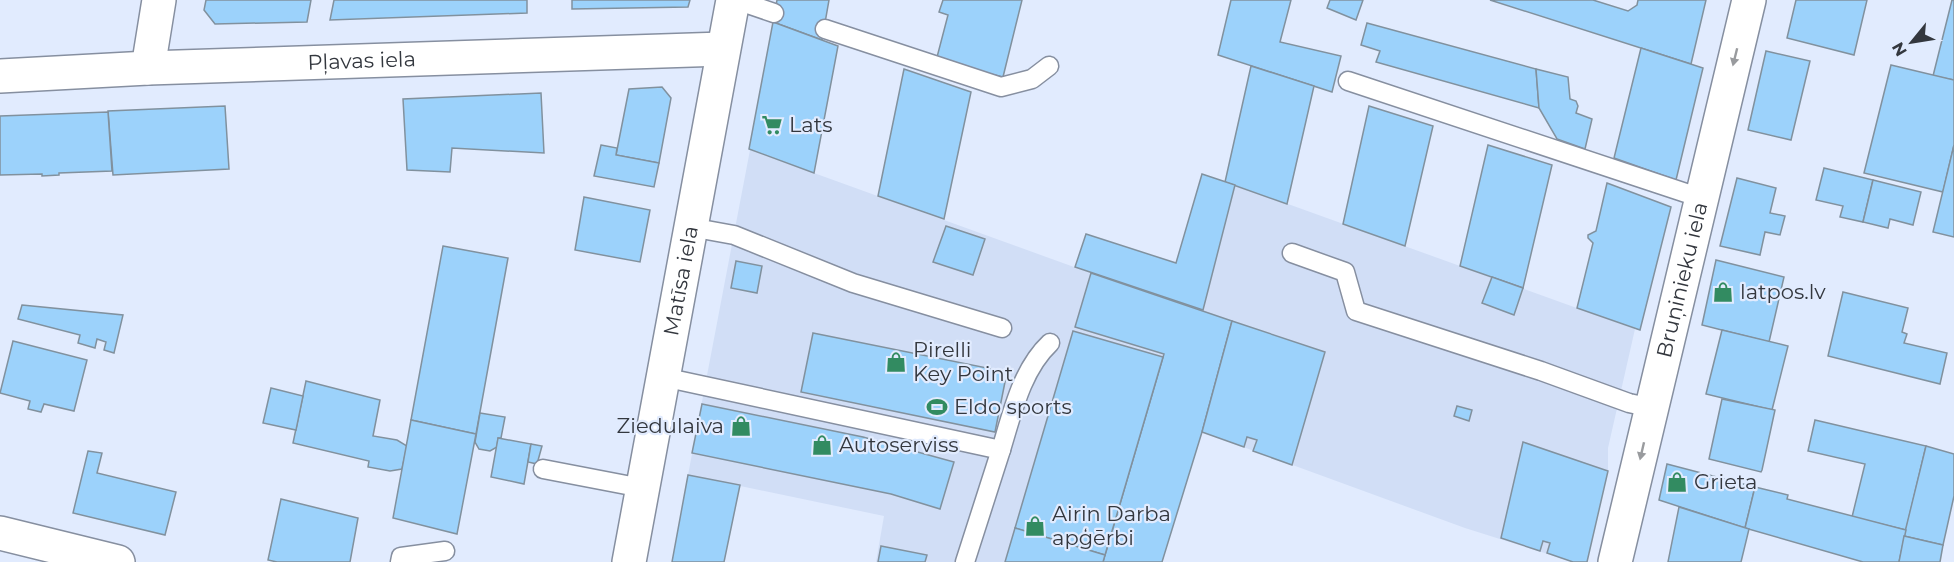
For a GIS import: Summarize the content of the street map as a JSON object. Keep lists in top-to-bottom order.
{
  "streets": {
    "street": ["Pļavas iela", "Matīsa iela", "Bruņinieku iela"]
  },
  "crossings": [
    ["Pļavas iela", "Matīsa iela"]
  ],
  "one_way": ["Bruņinieku iela"],
  "places": {
    "supermarket": ["Lats"],
    "shop": [
      "latpos.lv",
      "Pirelli Key Point",
      "Ziedulaiva",
      "Autoserviss",
      "Grieta",
      "Airin Darba apģērbi"
    ],
    "sports": ["Eldo sports"]
  },
  "north": "bottom left"
}
